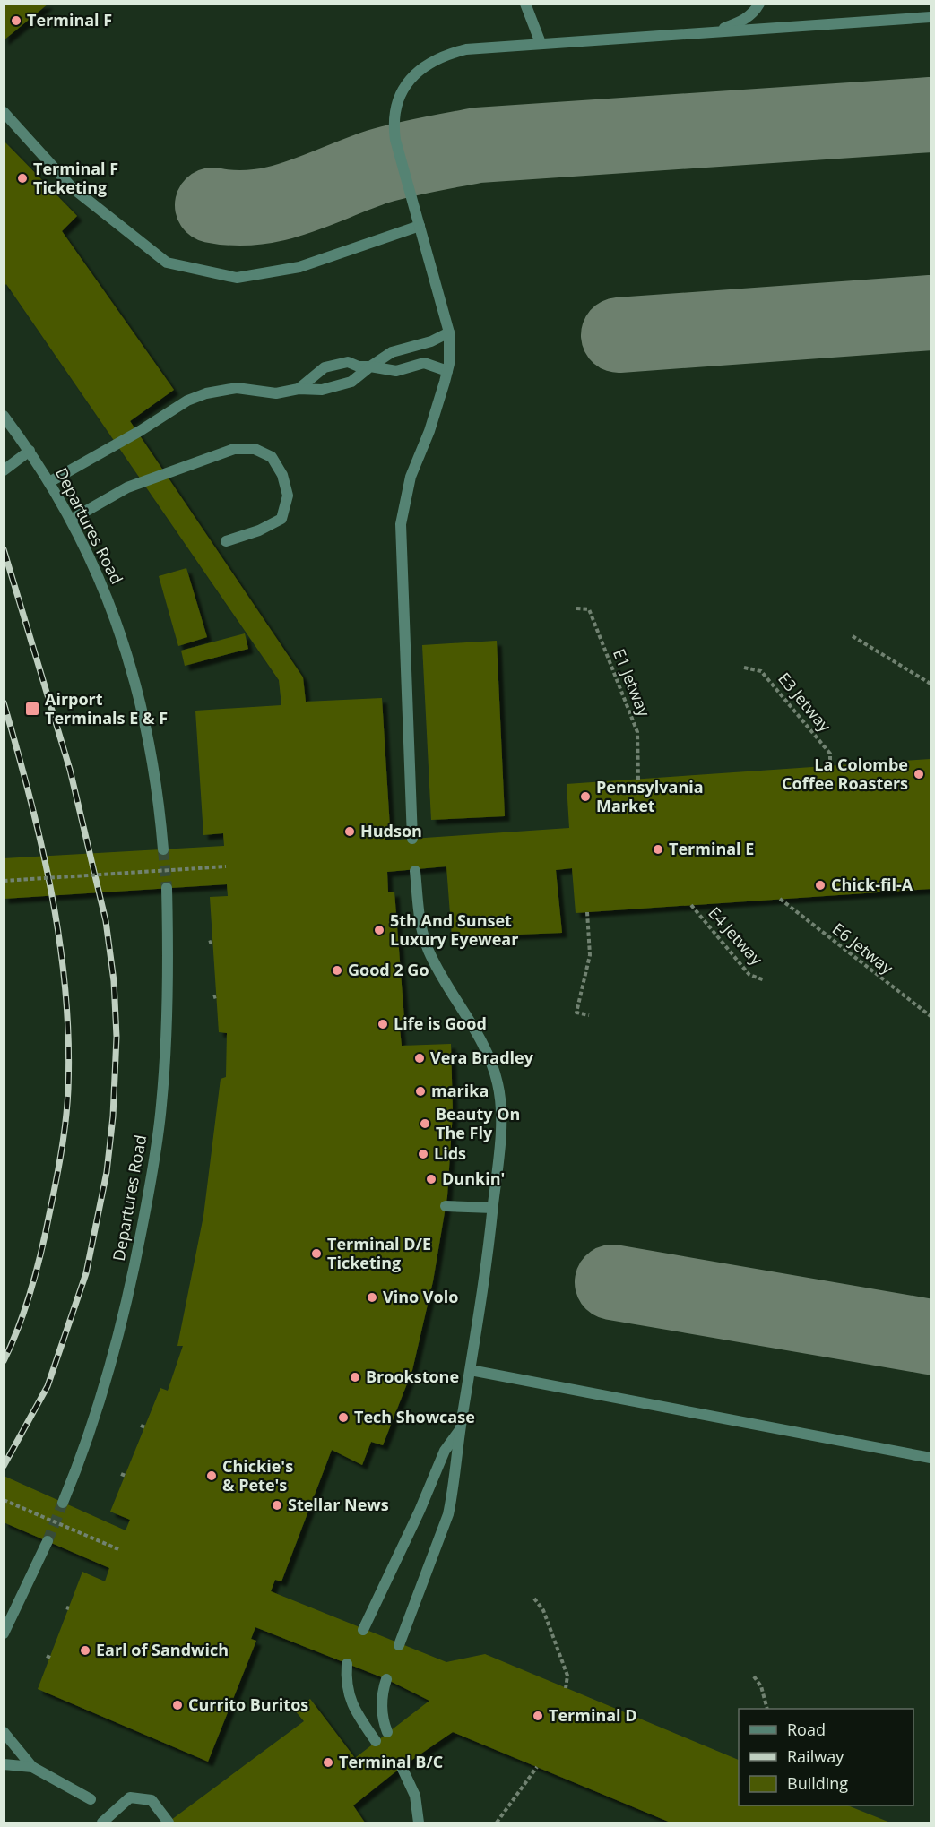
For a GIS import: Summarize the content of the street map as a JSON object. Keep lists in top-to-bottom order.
{
  "streets": {
    "street": ["Departures Road"],
    "path": [
      "E1 Jetway",
      "E3 Jetway",
      "E4 Jetway",
      "E6 Jetway"
    ]
  },
  "places": {
    "other": [
      "Terminal F",
      "Terminal F Ticketing",
      "La Colombe Coffee Roasters",
      "Pennsylvania Market",
      "Hudson",
      "Terminal E",
      "Chick-fil-A",
      "5th And Sunset Luxury Eyewear",
      "Good 2 Go",
      "Life is Good",
      "Vera Bradley",
      "marika",
      "Beauty On The Fly",
      "Lids",
      "Dunkin'",
      "Terminal D/E Ticketing",
      "Vino Volo",
      "Brookstone",
      "Tech Showcase",
      "Chickie's & Pete's",
      "Stellar News",
      "Earl of Sandwich",
      "Currito Buritos",
      "Terminal D",
      "Terminal B/C"
    ],
    "transit": ["Airport Terminals E & F"]
  },
  "legend": ["Road", "Railway", "Building"]
}
